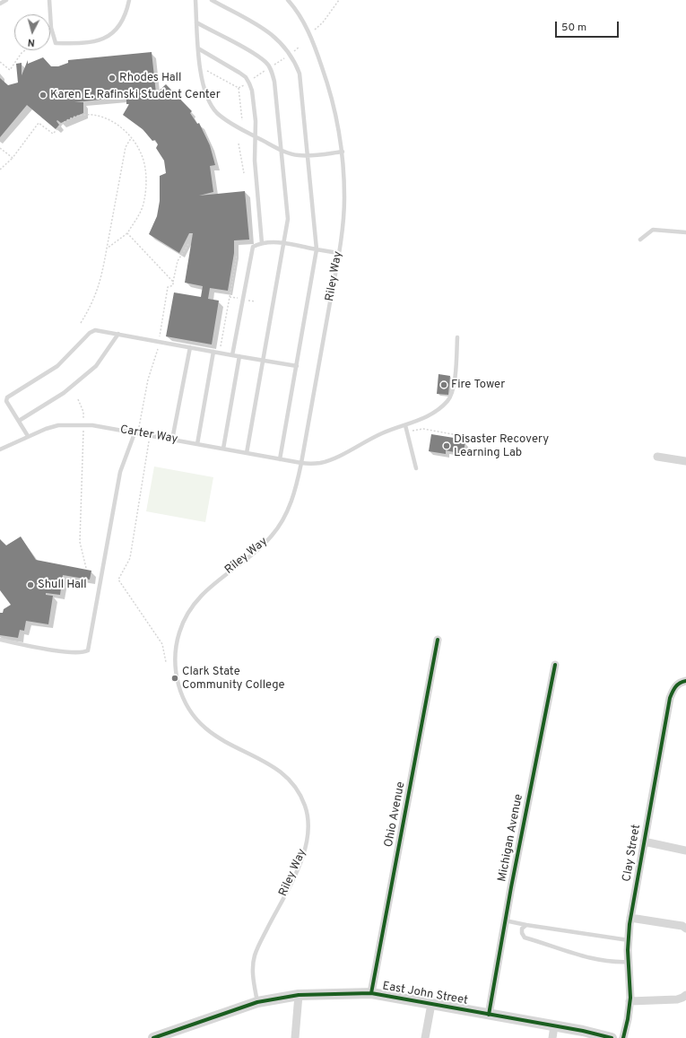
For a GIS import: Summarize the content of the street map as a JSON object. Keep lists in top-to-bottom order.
{
  "streets": {
    "street": [
      "Ohio Avenue",
      "Michigan Avenue",
      "Clay Street",
      "East John Street"
    ],
    "lane": ["Riley Way", "Carter Way"]
  },
  "crossings": [
    ["Riley Way", "Carter Way"],
    ["Riley Way", "East John Street"],
    ["Ohio Avenue", "East John Street"],
    ["Michigan Avenue", "East John Street"]
  ],
  "places": [
    "Rhodes Hall",
    "Karen E. Rafinski Student Center",
    "Fire Tower",
    "Disaster Recovery Learning Lab",
    "Shull Hall",
    "Clark State Community College"
  ],
  "scale_bar": "50 m",
  "north": "bottom"
}
